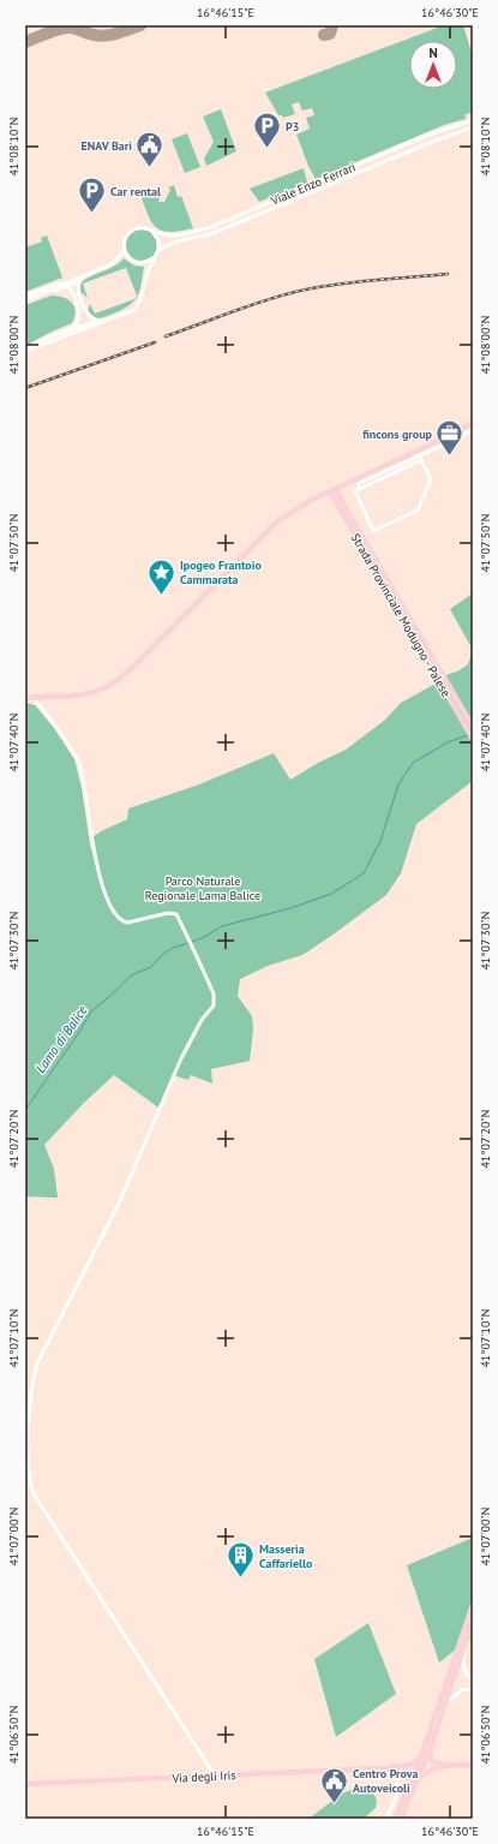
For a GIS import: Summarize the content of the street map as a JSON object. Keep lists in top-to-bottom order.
{
  "streets": {
    "main road": ["Strada Provinciale Modugno - Palese", "Via degli Iris"],
    "street": ["Viale Enzo Ferrari"]
  },
  "water": ["Lama di Balice"],
  "parks": ["Parco Naturale Regionale Lama Balice"],
  "places": {
    "parking": ["P3", "Car rental"],
    "public building": ["ENAV Bari", "Centro Prova Autoveicoli"],
    "office": ["fincons group"],
    "place": ["Ipogeo Frantoio Cammarata"],
    "building": ["Masseria Caffariello"]
  },
  "north": "top",
  "coordinates": [
    "16°46'15\"E",
    "16°46'30\"E",
    "41°08'10\"N",
    "41°08'00\"N",
    "41°07'50\"N",
    "41°07'40\"N",
    "41°07'30\"N",
    "41°07'20\"N",
    "41°07'10\"N",
    "41°07'00\"N",
    "41°06'50\"N"
  ]
}
